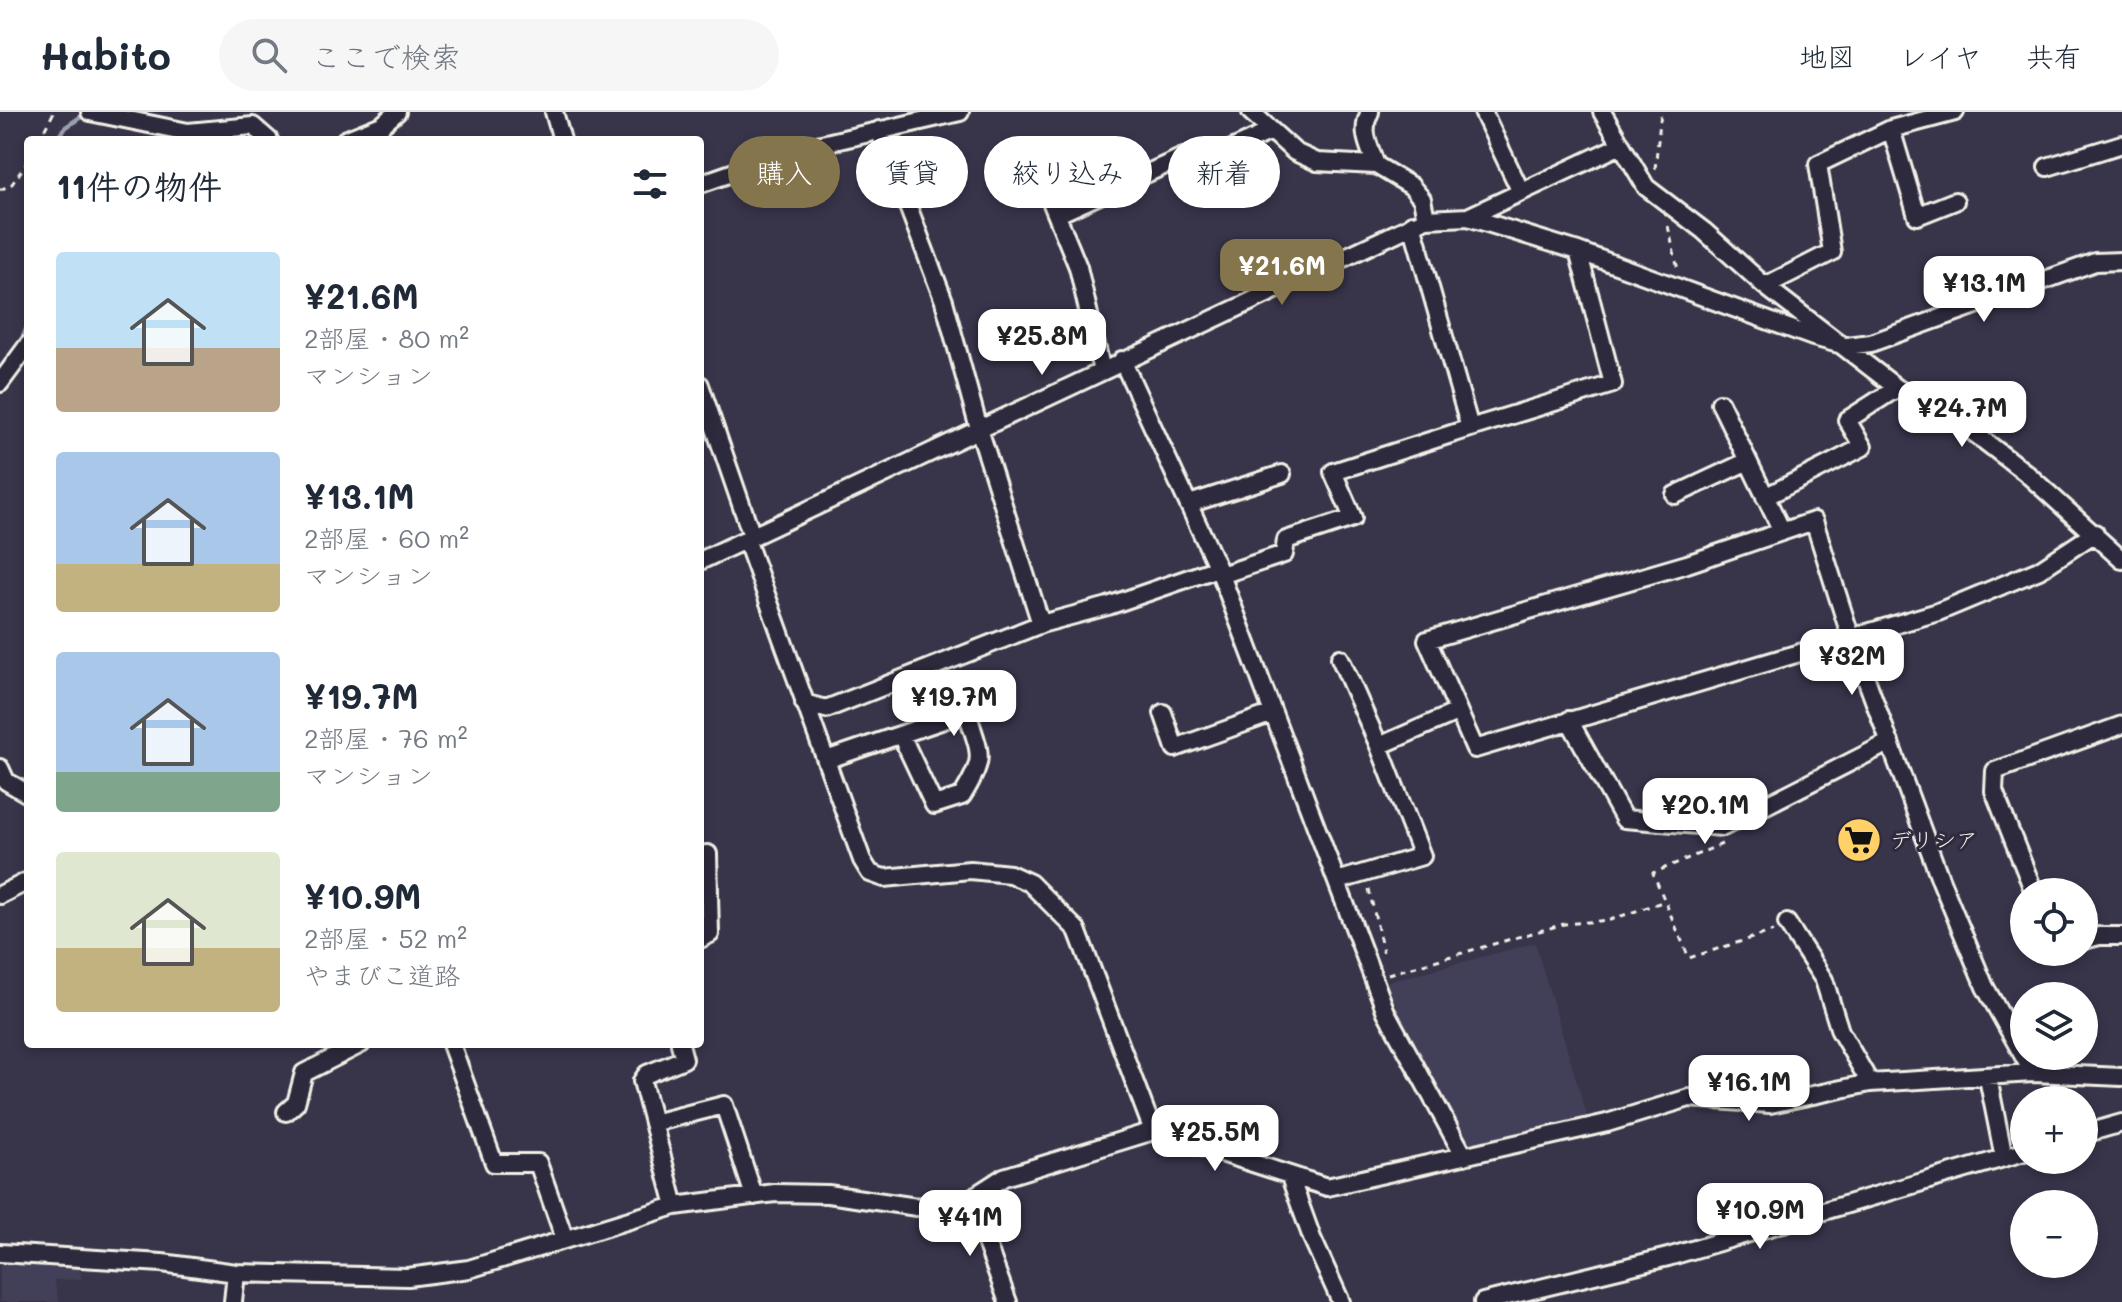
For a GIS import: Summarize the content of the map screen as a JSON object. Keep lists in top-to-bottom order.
{
  "places": {
    "supermarket": ["デリシア"]
  },
  "page": {
    "header": "Habito",
    "search": "ここで検索",
    "nav": ["地図", "レイヤ", "共有"],
    "chip": [
      "購入",
      "賃貸",
      "絞り込み",
      "新着"
    ],
    "heading": "11件の物件",
    "list": [
      {
        "name": "¥21.6M",
        "note": "2部屋 · 80 m² · マンション"
      },
      {
        "name": "¥13.1M",
        "note": "2部屋 · 60 m² · マンション"
      },
      {
        "name": "¥19.7M",
        "note": "2部屋 · 76 m² · マンション"
      },
      {
        "name": "¥10.9M",
        "note": "2部屋 · 52 m² · やまびこ道路"
      }
    ],
    "price": [
      "¥21.6M",
      "¥13.1M",
      "¥25.8M",
      "¥24.7M",
      "¥32M",
      "¥19.7M",
      "¥20.1M",
      "¥16.1M",
      "¥25.5M",
      "¥10.9M",
      "¥41M"
    ],
    "map_buttons": ["+", "−"]
  }
}
